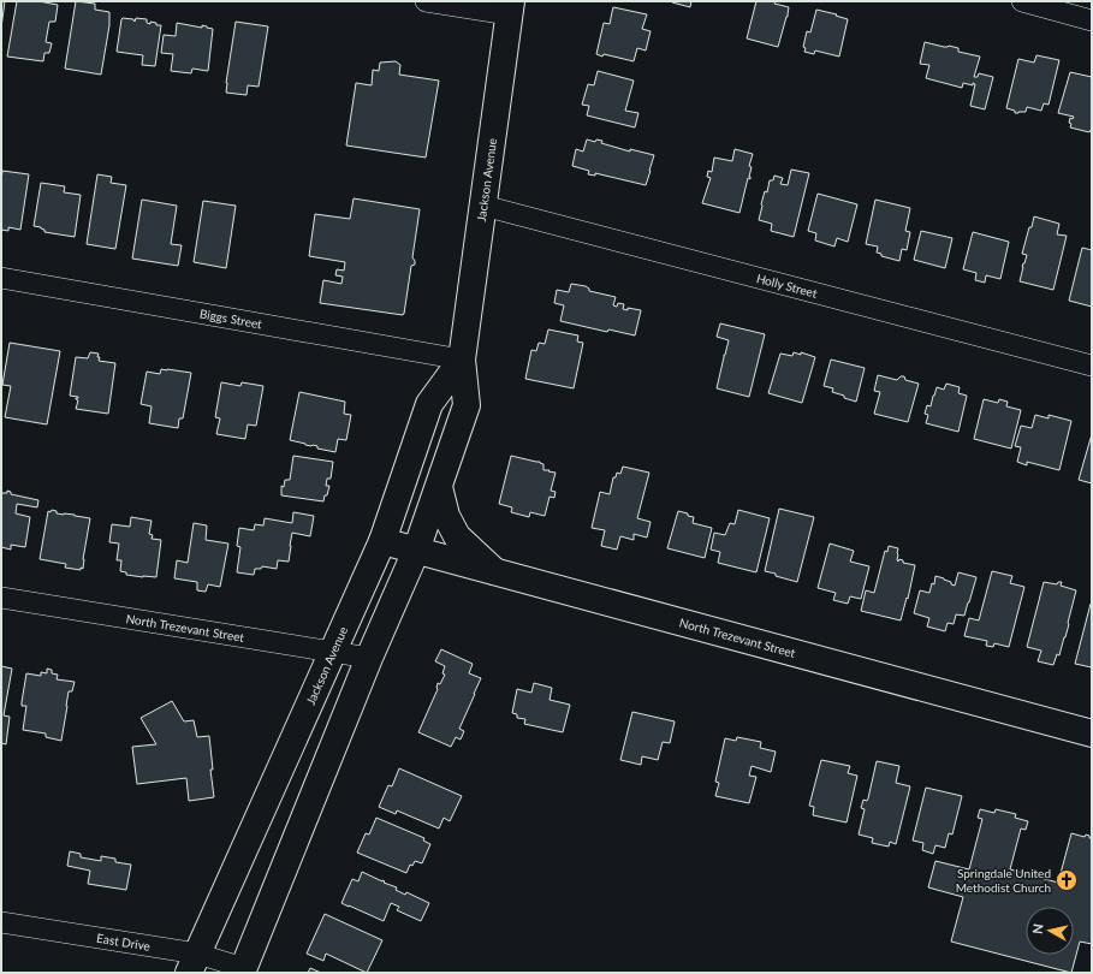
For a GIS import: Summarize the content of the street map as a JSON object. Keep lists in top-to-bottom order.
{
  "streets": {
    "main road": ["Jackson Avenue", "North Trezevant Street"],
    "street": ["Holly Street", "Biggs Street", "East Drive"]
  },
  "crossings": [
    ["Jackson Avenue", "Holly Street"],
    ["Jackson Avenue", "Biggs Street"],
    ["Jackson Avenue", "North Trezevant Street"],
    ["Jackson Avenue", "East Drive"]
  ],
  "places": {
    "church": ["Springdale United Methodist Church"]
  },
  "north": "left"
}
